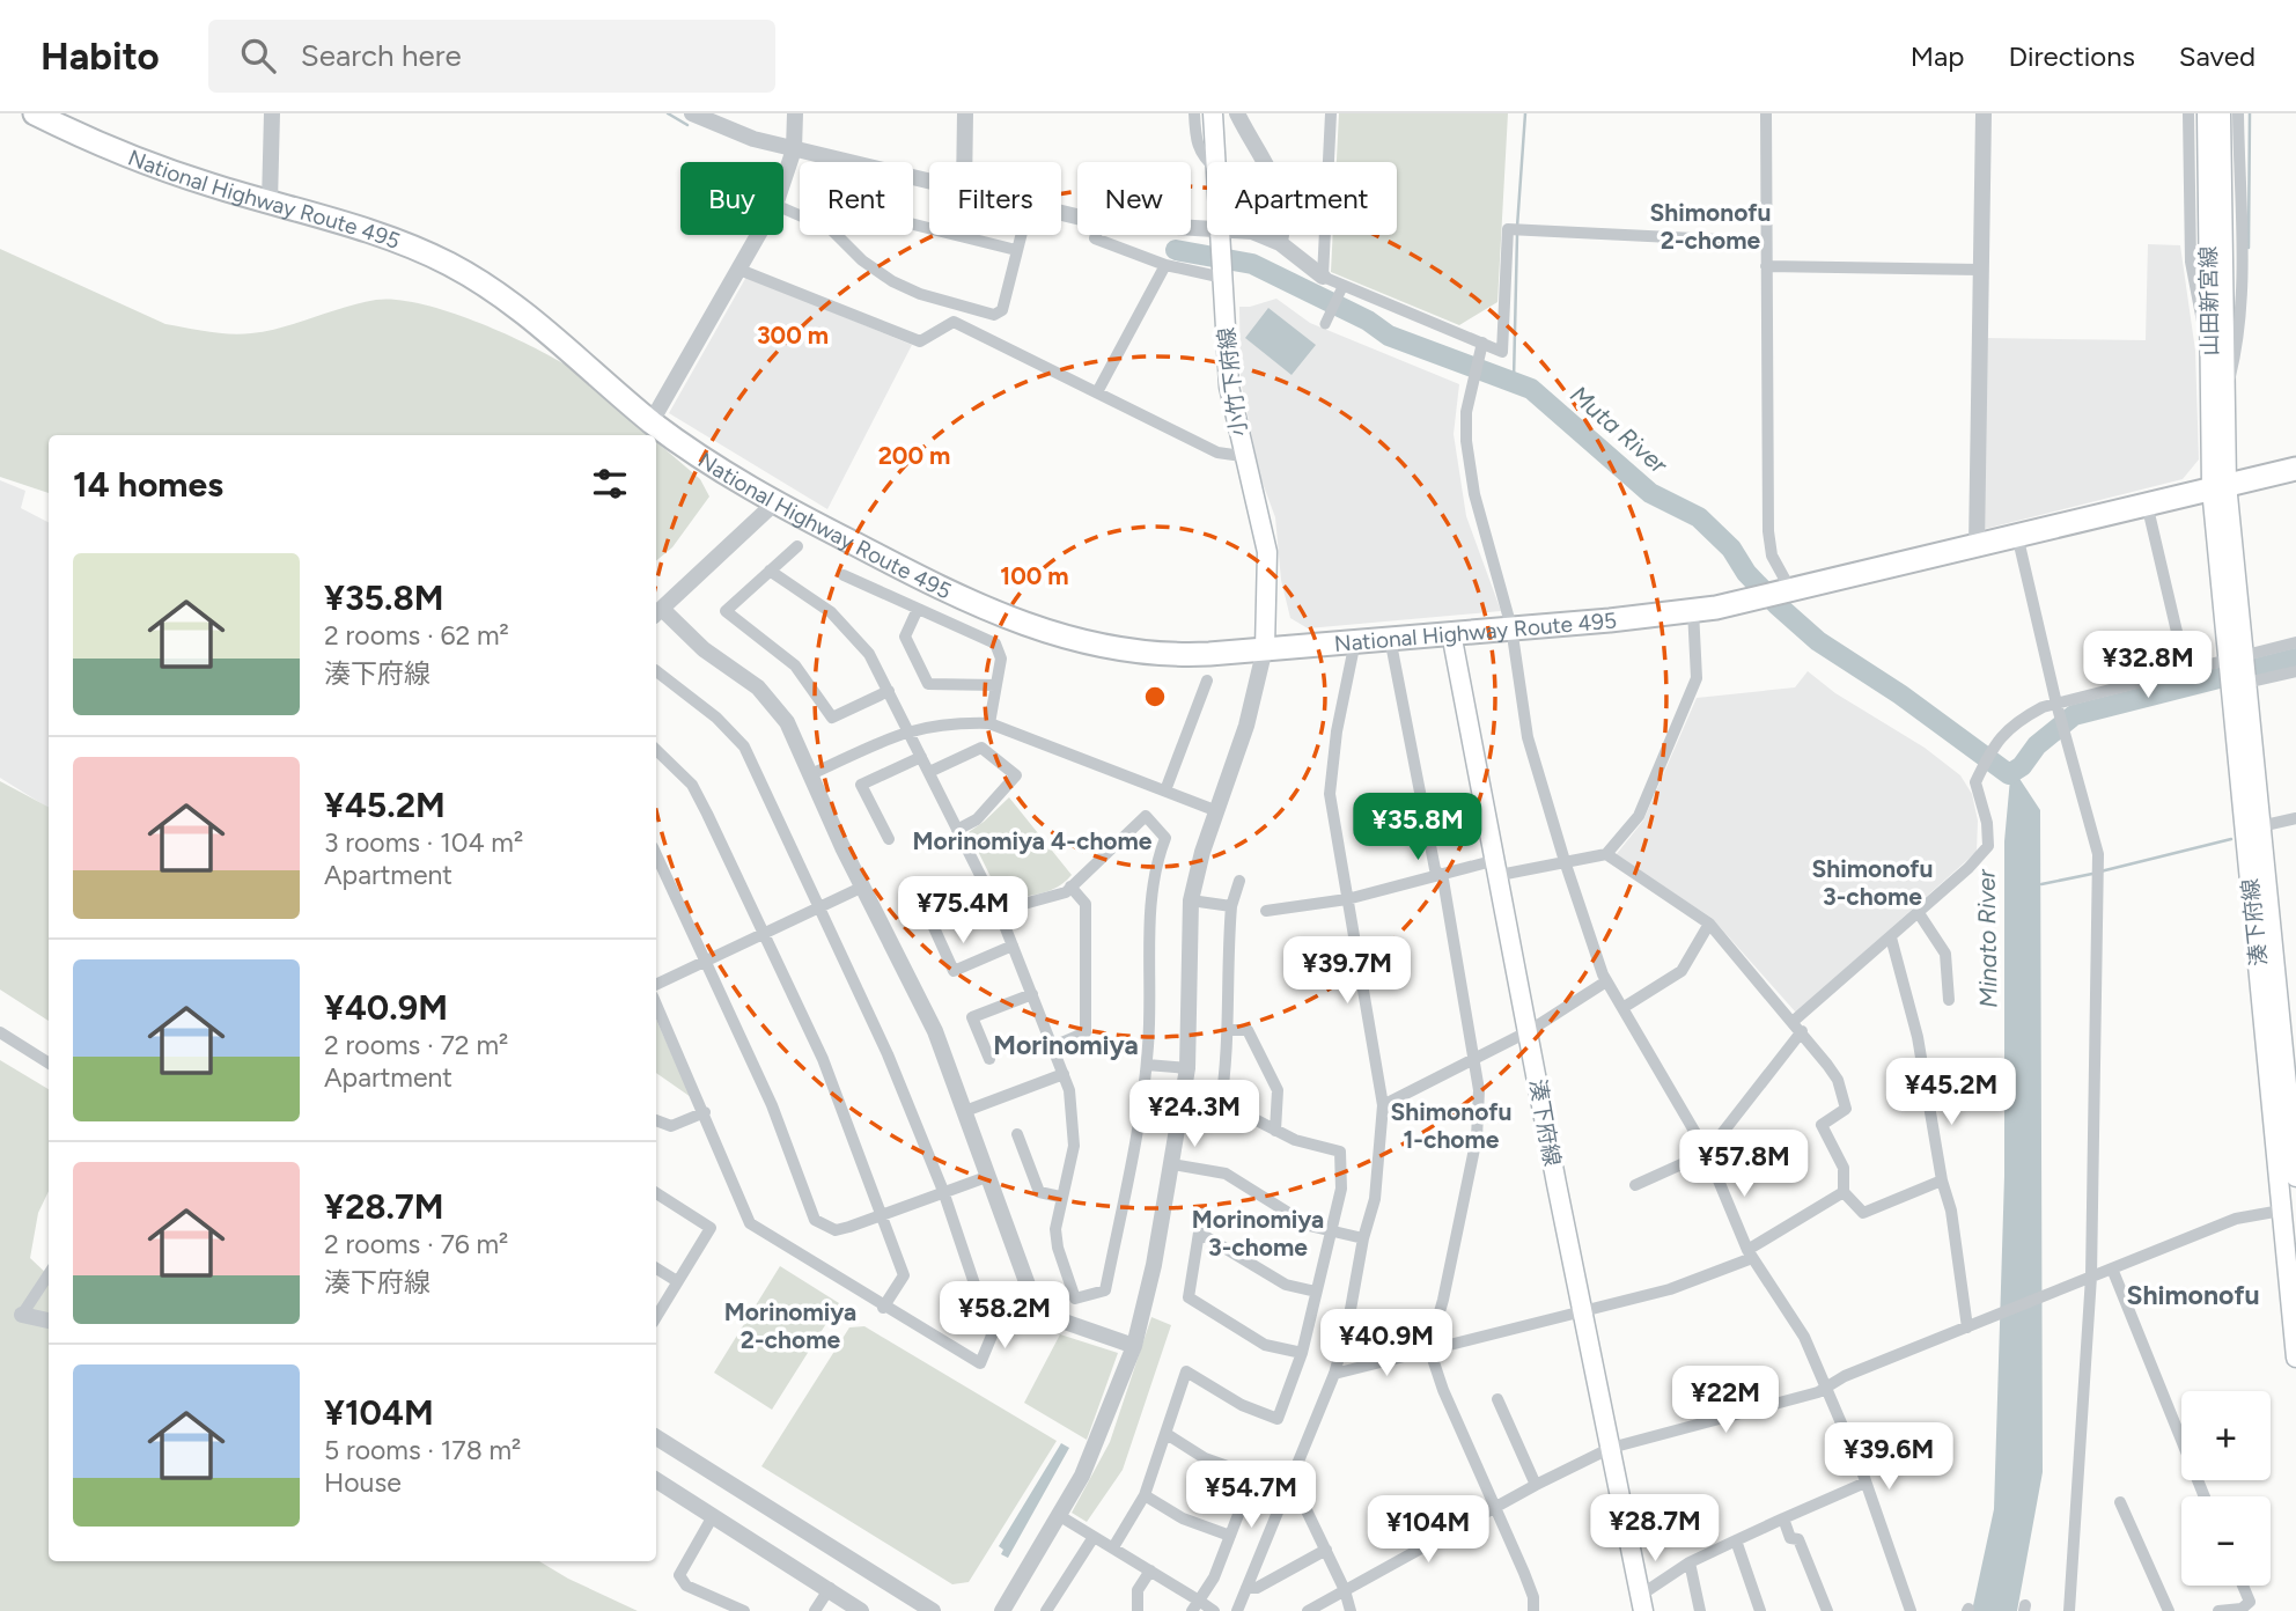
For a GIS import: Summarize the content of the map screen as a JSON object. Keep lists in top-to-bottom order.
{
  "streets": {
    "highway": ["National Highway Route 495"],
    "main road": ["山田新宮線", "小竹下府線", "湊下府線"]
  },
  "crossings": [
    ["National Highway Route 495", "小竹下府線"],
    ["National Highway Route 495", "湊下府線"],
    ["山田新宮線", "湊下府線"]
  ],
  "districts": [
    "Shimonofu 2-chome",
    "Morinomiya 4-chome",
    "Shimonofu 3-chome",
    "Morinomiya",
    "Shimonofu 1-chome",
    "Morinomiya 3-chome",
    "Shimonofu",
    "Morinomiya 2-chome"
  ],
  "water": ["Muta River", "Minato River"],
  "page": {
    "header": "Habito",
    "search": "Search here",
    "nav": ["Map", "Directions", "Saved"],
    "chip": [
      "Buy",
      "Rent",
      "Filters",
      "New",
      "Apartment"
    ],
    "heading": "14 homes",
    "list": [
      {
        "name": "¥35.8M",
        "note": "2 rooms · 62 m² · 湊下府線"
      },
      {
        "name": "¥45.2M",
        "note": "3 rooms · 104 m² · Apartment"
      },
      {
        "name": "¥40.9M",
        "note": "2 rooms · 72 m² · Apartment"
      },
      {
        "name": "¥28.7M",
        "note": "2 rooms · 76 m² · 湊下府線"
      },
      {
        "name": "¥104M",
        "note": "5 rooms · 178 m² · House"
      }
    ],
    "price": [
      "¥32.8M",
      "¥35.8M",
      "¥75.4M",
      "¥39.7M",
      "¥45.2M",
      "¥24.3M",
      "¥57.8M",
      "¥58.2M",
      "¥40.9M",
      "¥22M",
      "¥39.6M",
      "¥54.7M",
      "¥28.7M",
      "¥104M"
    ],
    "map_buttons": ["+", "−"]
  },
  "rings": ["300 m", "200 m", "100 m"]
}
